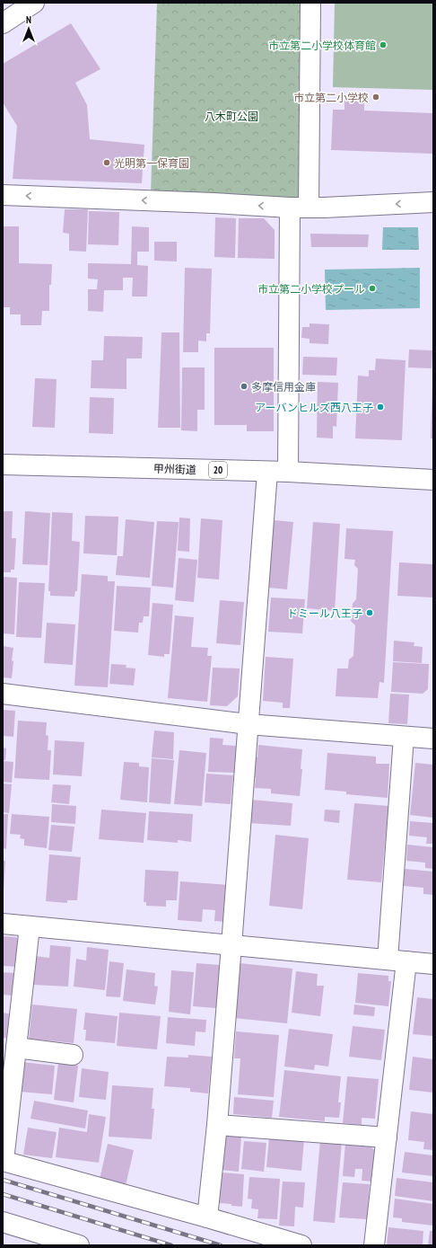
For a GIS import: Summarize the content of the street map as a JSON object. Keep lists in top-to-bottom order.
{
  "streets": {
    "main road": ["甲州街道", "20"]
  },
  "parks": ["八木町公園"],
  "places": [
    "市立第二小学校体育館",
    "市立第二小学校",
    "光明第一保育園",
    "市立第二小学校プール",
    "多摩信用金庫",
    "アーバンヒルズ西八王子",
    "ドミール八王子"
  ],
  "north": "top"
}
